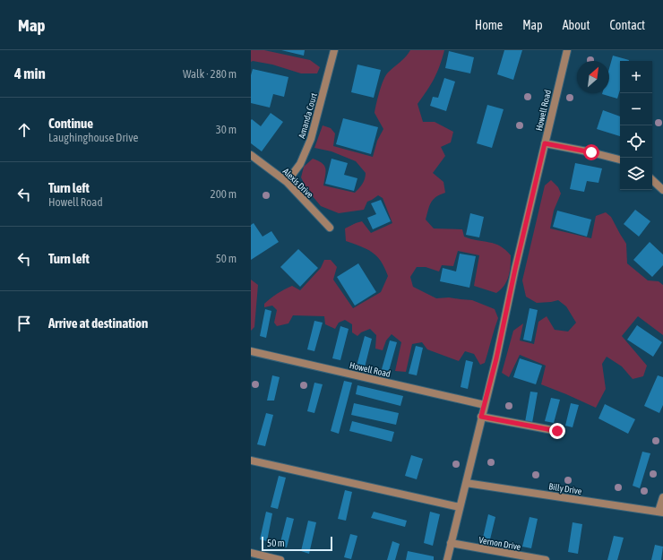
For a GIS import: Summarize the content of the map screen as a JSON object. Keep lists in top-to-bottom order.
{
  "streets": {
    "street": [
      "Howell Road",
      "Amanda Court",
      "Alexis Drive",
      "Billy Drive",
      "Vernon Drive"
    ]
  },
  "crossings": [
    ["Howell Road", "Billy Drive"],
    ["Howell Road", "Vernon Drive"],
    ["Amanda Court", "Alexis Drive"]
  ],
  "scale_bar": "50 m",
  "north": "top right",
  "page": {
    "header": "Map",
    "nav": [
      "Home",
      "Map",
      "About",
      "Contact"
    ],
    "heading": ["4 min", "Walk · 280 m"],
    "map_buttons": ["+", "−"],
    "list": [
      ["Continue", "Laughinghouse Drive", "30 m"],
      ["Turn left", "Howell Road", "200 m"],
      ["Turn left", "50 m"],
      "Arrive at destination"
    ],
    "scale": "50 m"
  }
}
